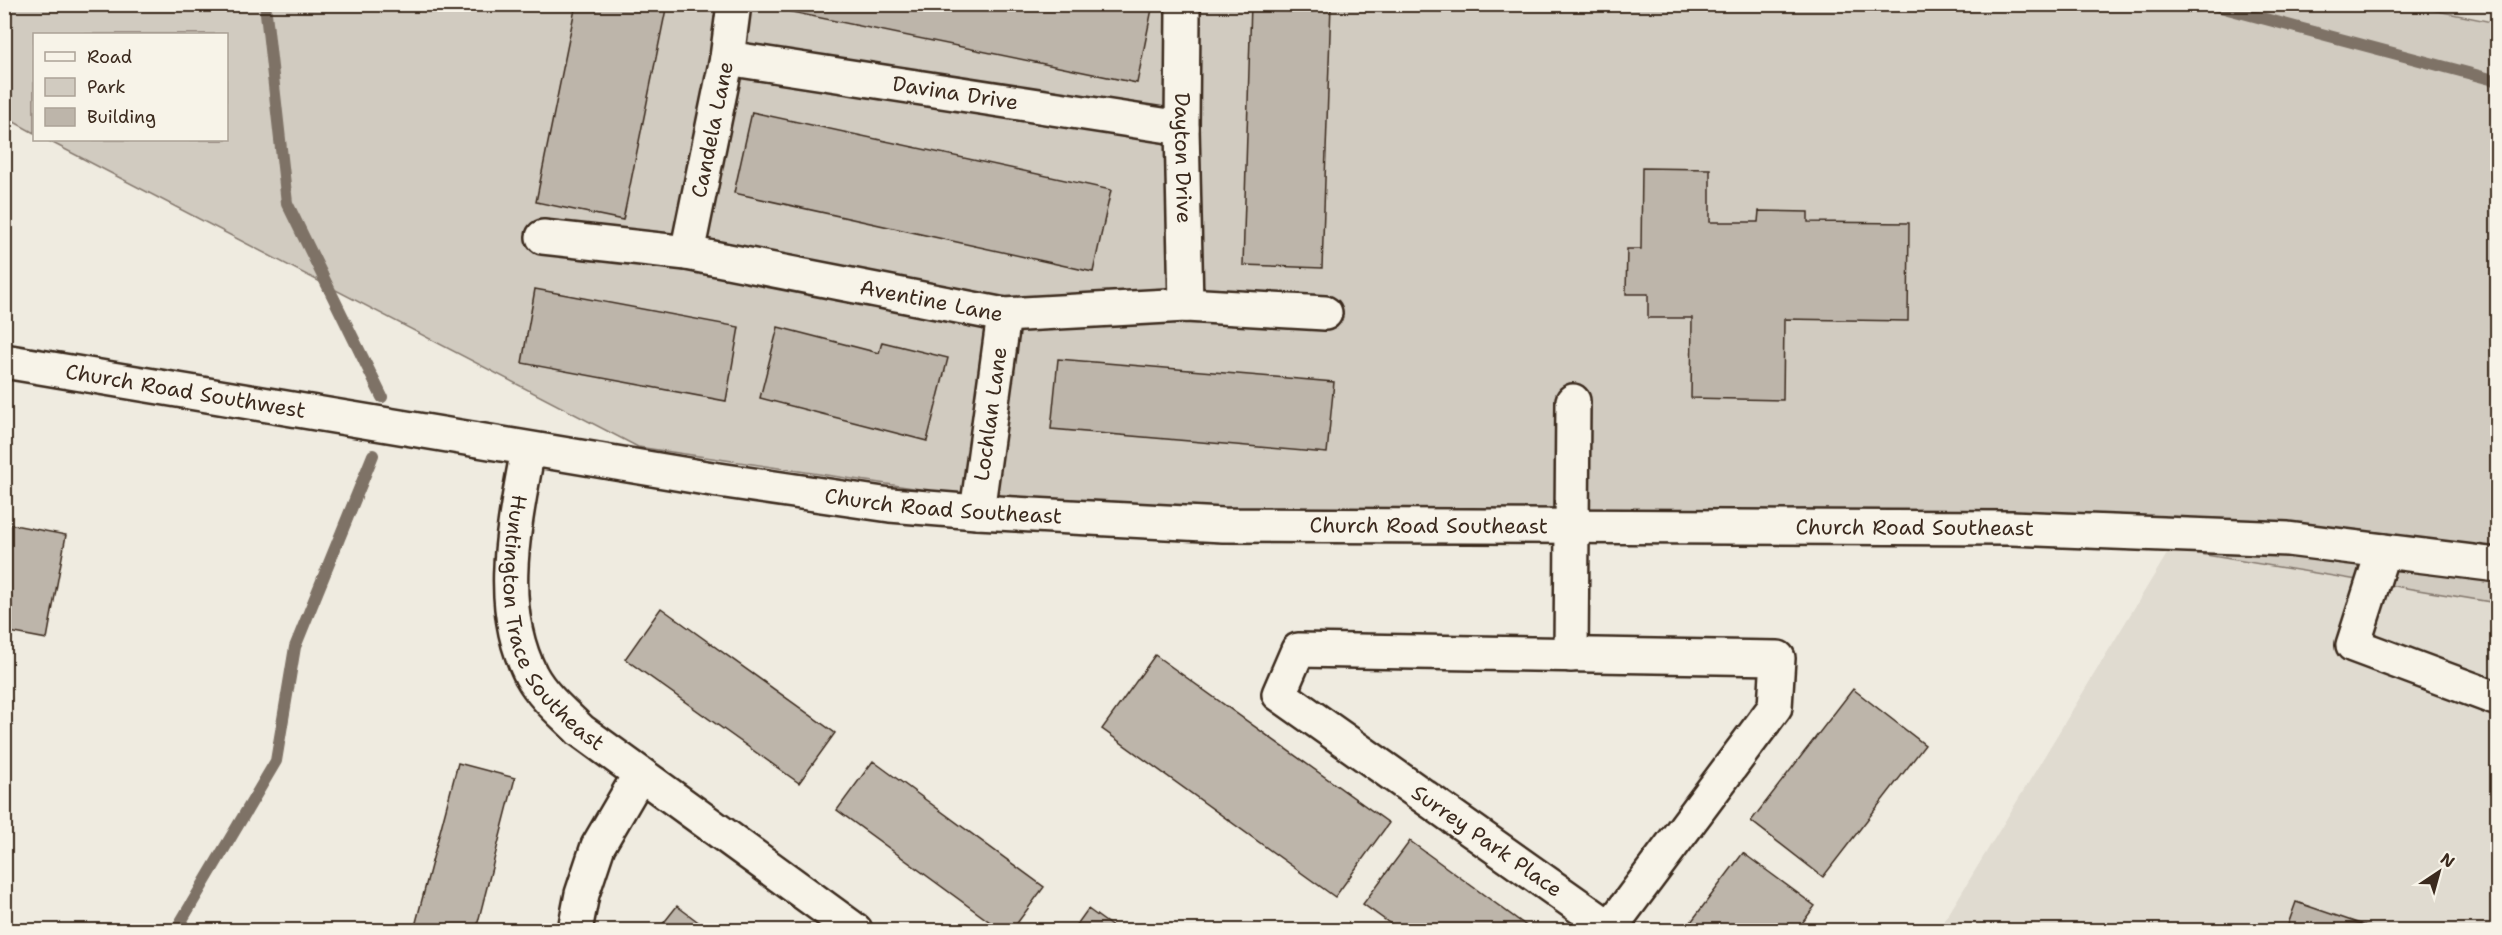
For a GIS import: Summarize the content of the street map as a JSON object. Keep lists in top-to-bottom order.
{
  "streets": {
    "street": [
      "Davina Drive",
      "Candela Lane",
      "Dayton Drive",
      "Aventine Lane",
      "Church Road Southwest",
      "Lochlan Lane",
      "Church Road Southeast",
      "Huntington Trace Southeast",
      "Surrey Park Place"
    ]
  },
  "crossings": [
    ["Davina Drive", "Candela Lane"],
    ["Davina Drive", "Dayton Drive"],
    ["Candela Lane", "Aventine Lane"],
    ["Dayton Drive", "Aventine Lane"],
    ["Aventine Lane", "Lochlan Lane"],
    ["Church Road Southwest", "Church Road Southeast"],
    ["Lochlan Lane", "Church Road Southeast"],
    ["Church Road Southeast", "Huntington Trace Southeast"]
  ],
  "legend": ["Road", "Park", "Building"],
  "north": "top right"
}
